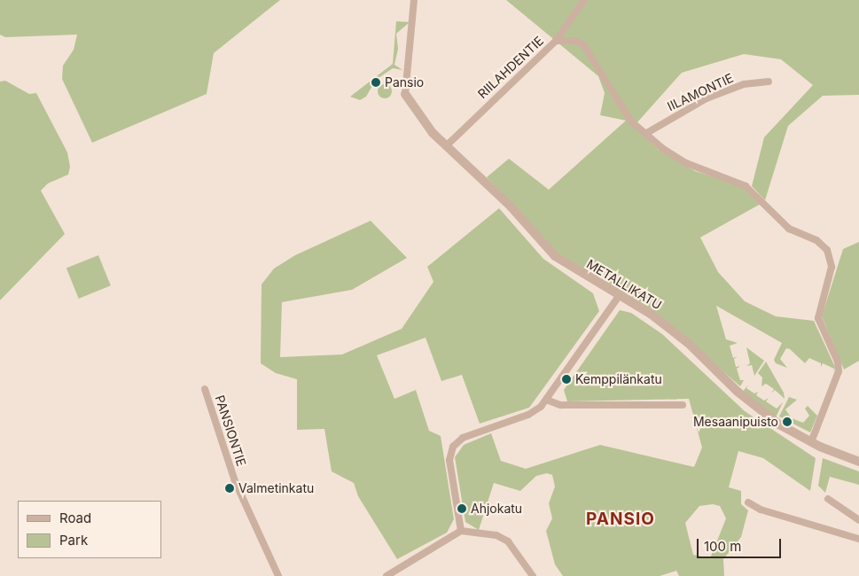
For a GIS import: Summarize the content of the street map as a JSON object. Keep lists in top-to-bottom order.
{
  "streets": {
    "street": [
      "RIILAHDENTIE",
      "IILAMONTIE",
      "METALLIKATU",
      "PANSIONTIE"
    ]
  },
  "crossings": [
    ["RIILAHDENTIE", "METALLIKATU"]
  ],
  "districts": ["PANSIO"],
  "places": [
    "Pansio",
    "Kemppilänkatu",
    "Mesaanipuisto",
    "Valmetinkatu",
    "Ahjokatu"
  ],
  "legend": ["Road", "Park"],
  "scale_bar": "100 m"
}
